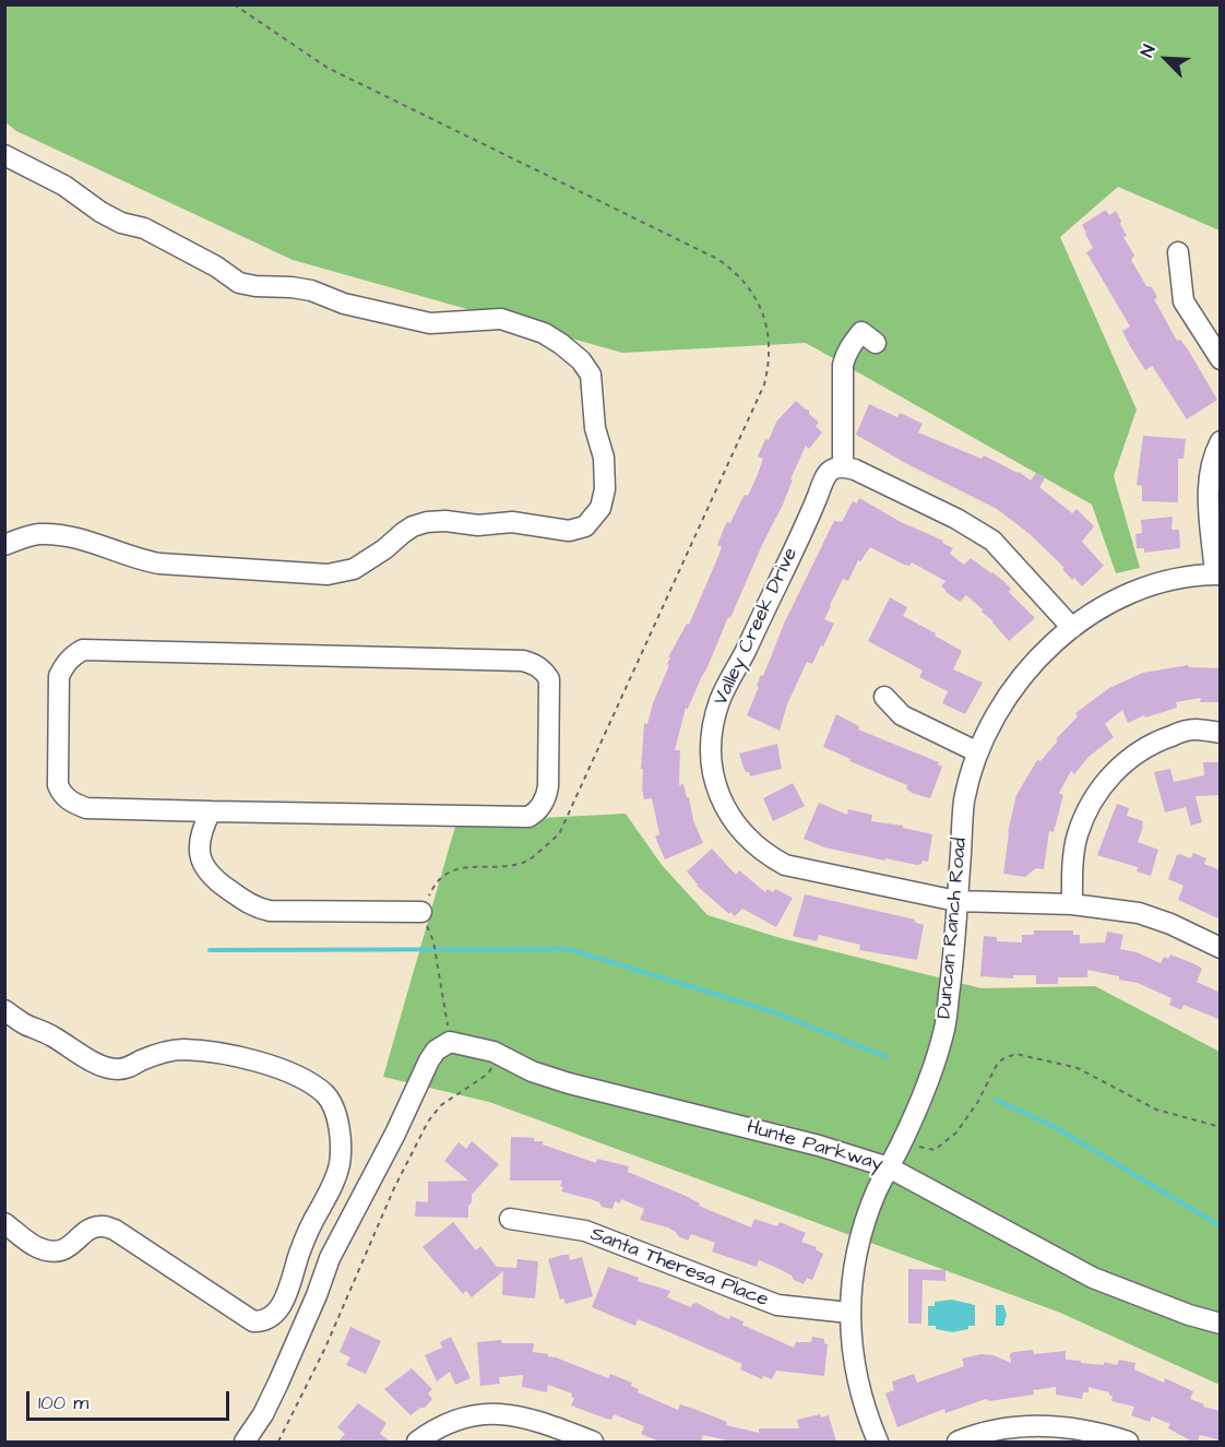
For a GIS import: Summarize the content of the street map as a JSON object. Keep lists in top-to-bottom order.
{
  "streets": {
    "street": [
      "Valley Creek Drive",
      "Duncan Ranch Road",
      "Hunte Parkway",
      "Santa Theresa Place"
    ]
  },
  "crossings": [
    ["Valley Creek Drive", "Duncan Ranch Road"],
    ["Duncan Ranch Road", "Hunte Parkway"],
    ["Duncan Ranch Road", "Santa Theresa Place"]
  ],
  "scale_bar": "100 m",
  "north": "top left"
}
